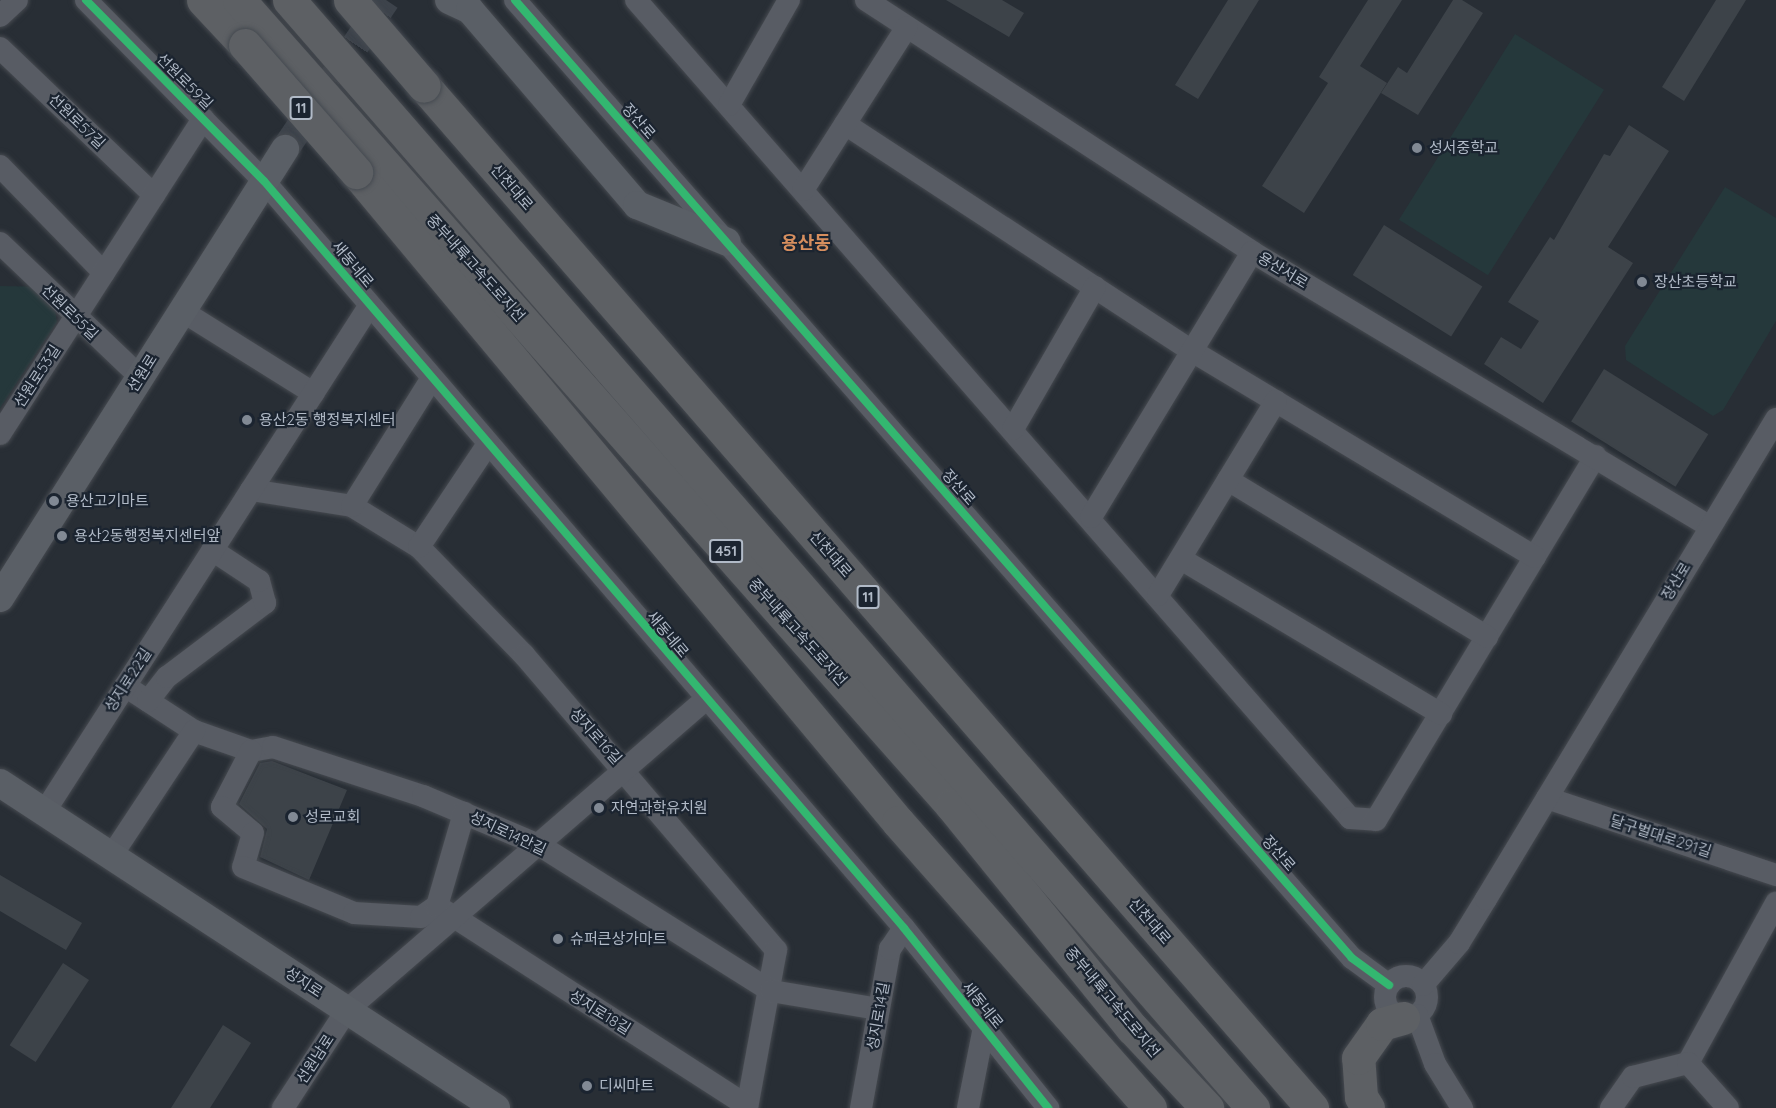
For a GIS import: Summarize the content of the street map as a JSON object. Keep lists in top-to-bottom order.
{
  "streets": {
    "highway": [
      "11",
      "신천대로",
      "중부내륙고속도로지선",
      "451"
    ],
    "main road": ["선원로", "성지로"],
    "street": [
      "선원로59길",
      "선원로57길",
      "장산로",
      "새동네로",
      "용산서로",
      "선원로55길",
      "선원로53길",
      "성지로22길",
      "성지로16길",
      "성지로14안길",
      "달구벌대로291길",
      "성지로18길",
      "성지로14길",
      "선원남로"
    ]
  },
  "crossings": [
    ["선원로59길", "새동네로"],
    ["선원로59길", "선원로"],
    ["선원로59길", "선원로53길"],
    ["선원로57길", "선원로53길"],
    ["장산로", "용산서로"],
    ["장산로", "달구벌대로291길"],
    ["새동네로", "선원로"],
    ["새동네로", "성지로22길"],
    ["새동네로", "성지로14길"],
    ["선원로55길", "선원로"],
    ["선원로55길", "선원로53길"],
    ["성지로22길", "성지로16길"],
    ["성지로22길", "성지로14안길"],
    ["성지로22길", "성지로"],
    ["성지로16길", "성지로14안길"],
    ["성지로16길", "성지로18길"],
    ["성지로14안길", "성지로14길"],
    ["성지로", "선원남로"]
  ],
  "districts": ["용산동"],
  "places": [
    "성서중학교",
    "장산초등학교",
    "용산2동 행정복지센터",
    "용산고기마트",
    "용산2동행정복지센터앞",
    "자연과학유치원",
    "성로교회",
    "슈퍼큰상가마트",
    "디씨마트"
  ]
}
